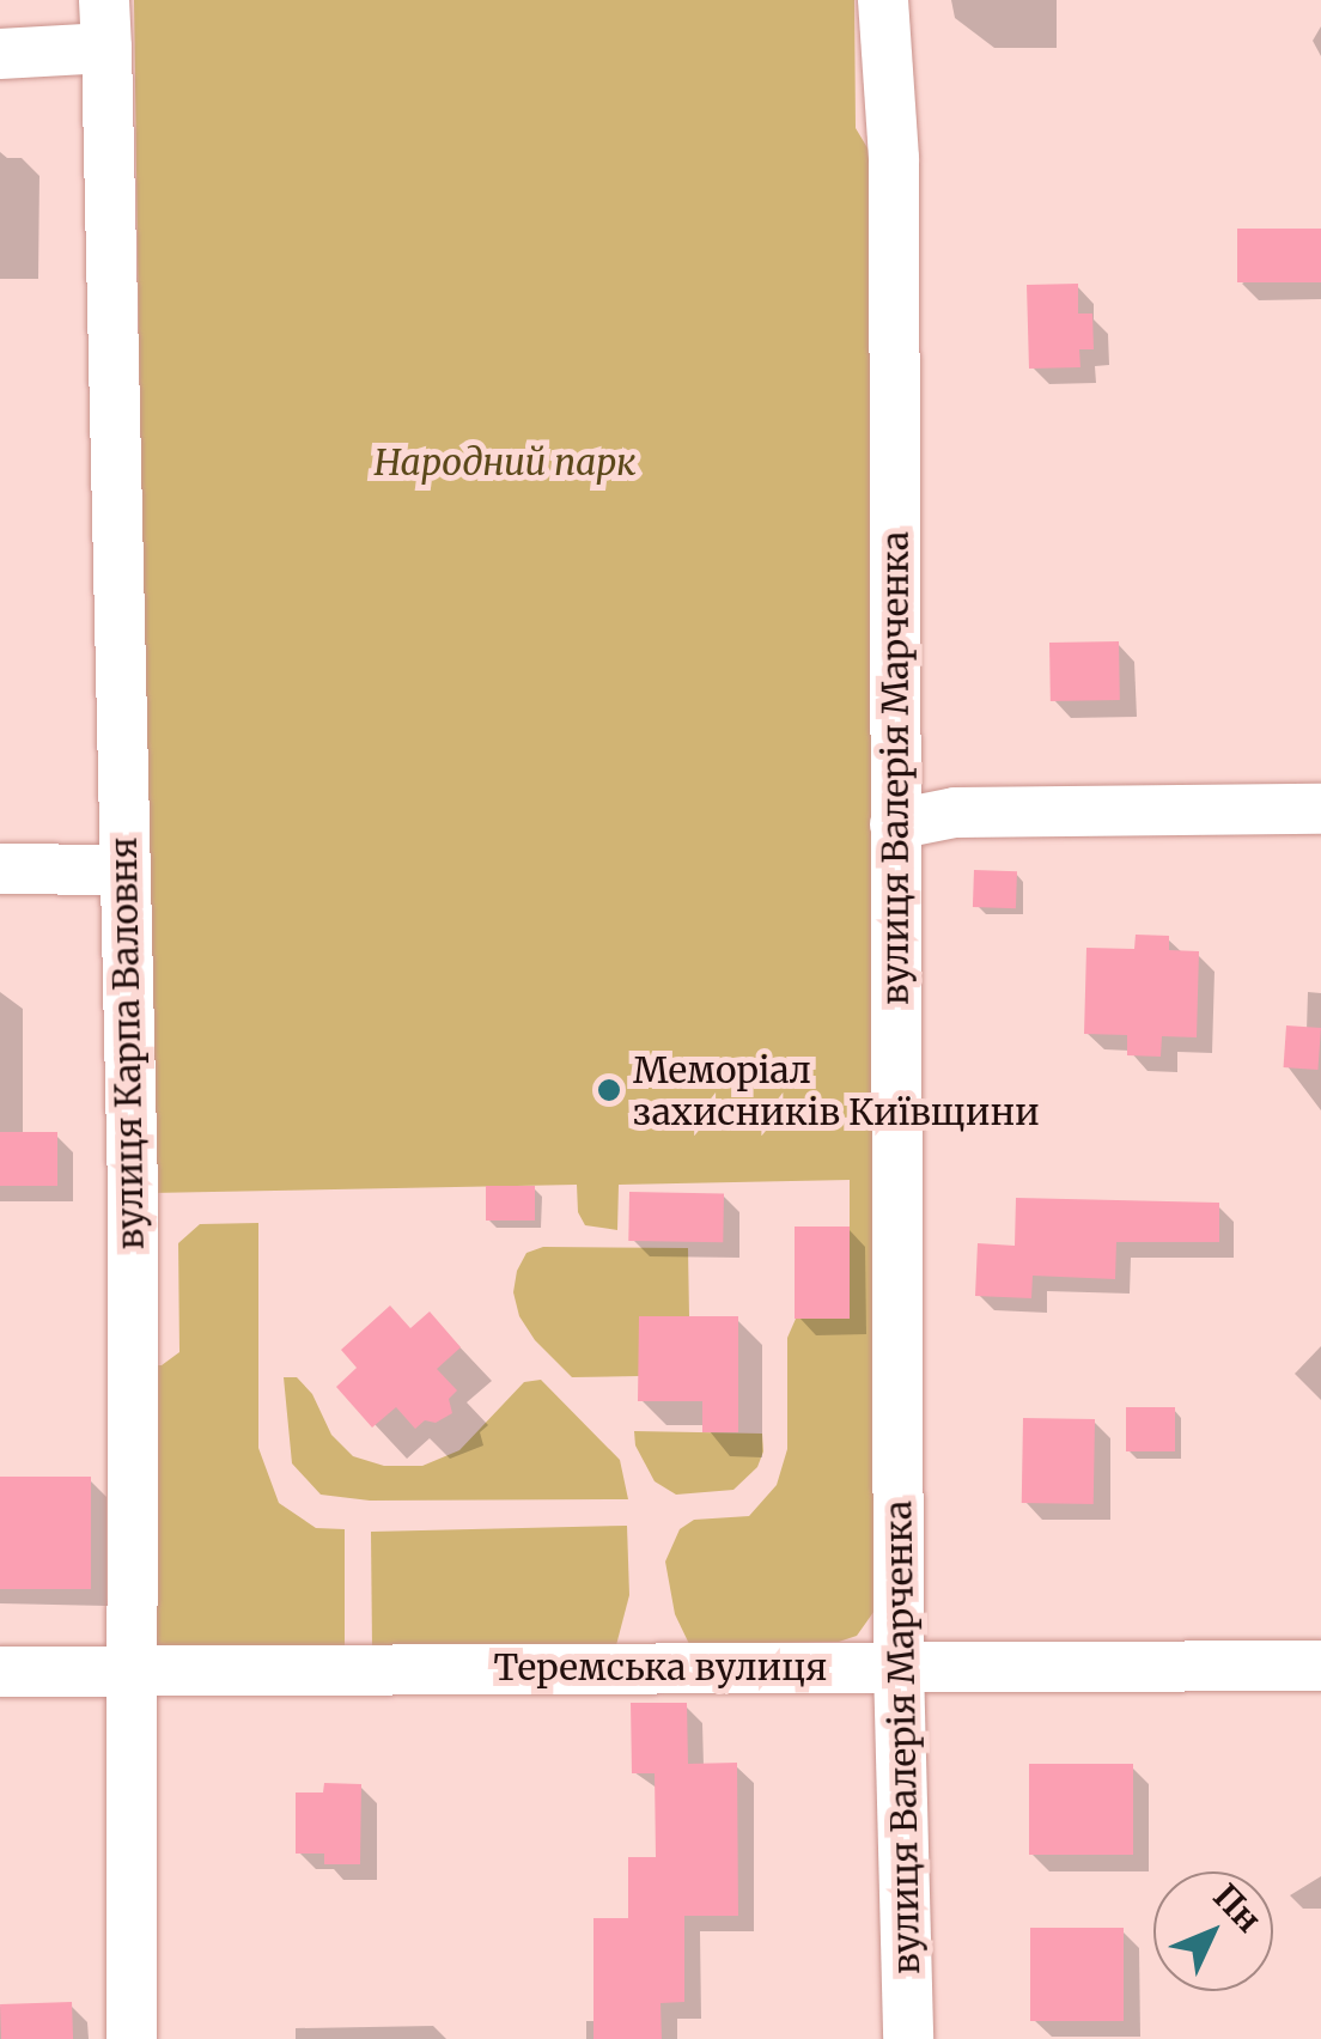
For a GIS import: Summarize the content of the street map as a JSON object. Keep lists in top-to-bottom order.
{
  "streets": {
    "street": ["вулиця Валерія Марченка", "вулиця Карпа Валовня", "Теремська вулиця"]
  },
  "crossings": [
    ["вулиця Валерія Марченка", "Теремська вулиця"],
    ["вулиця Карпа Валовня", "Теремська вулиця"]
  ],
  "parks": ["Народний парк"],
  "places": ["Меморіал захисників Київщини"],
  "north": "top right"
}
